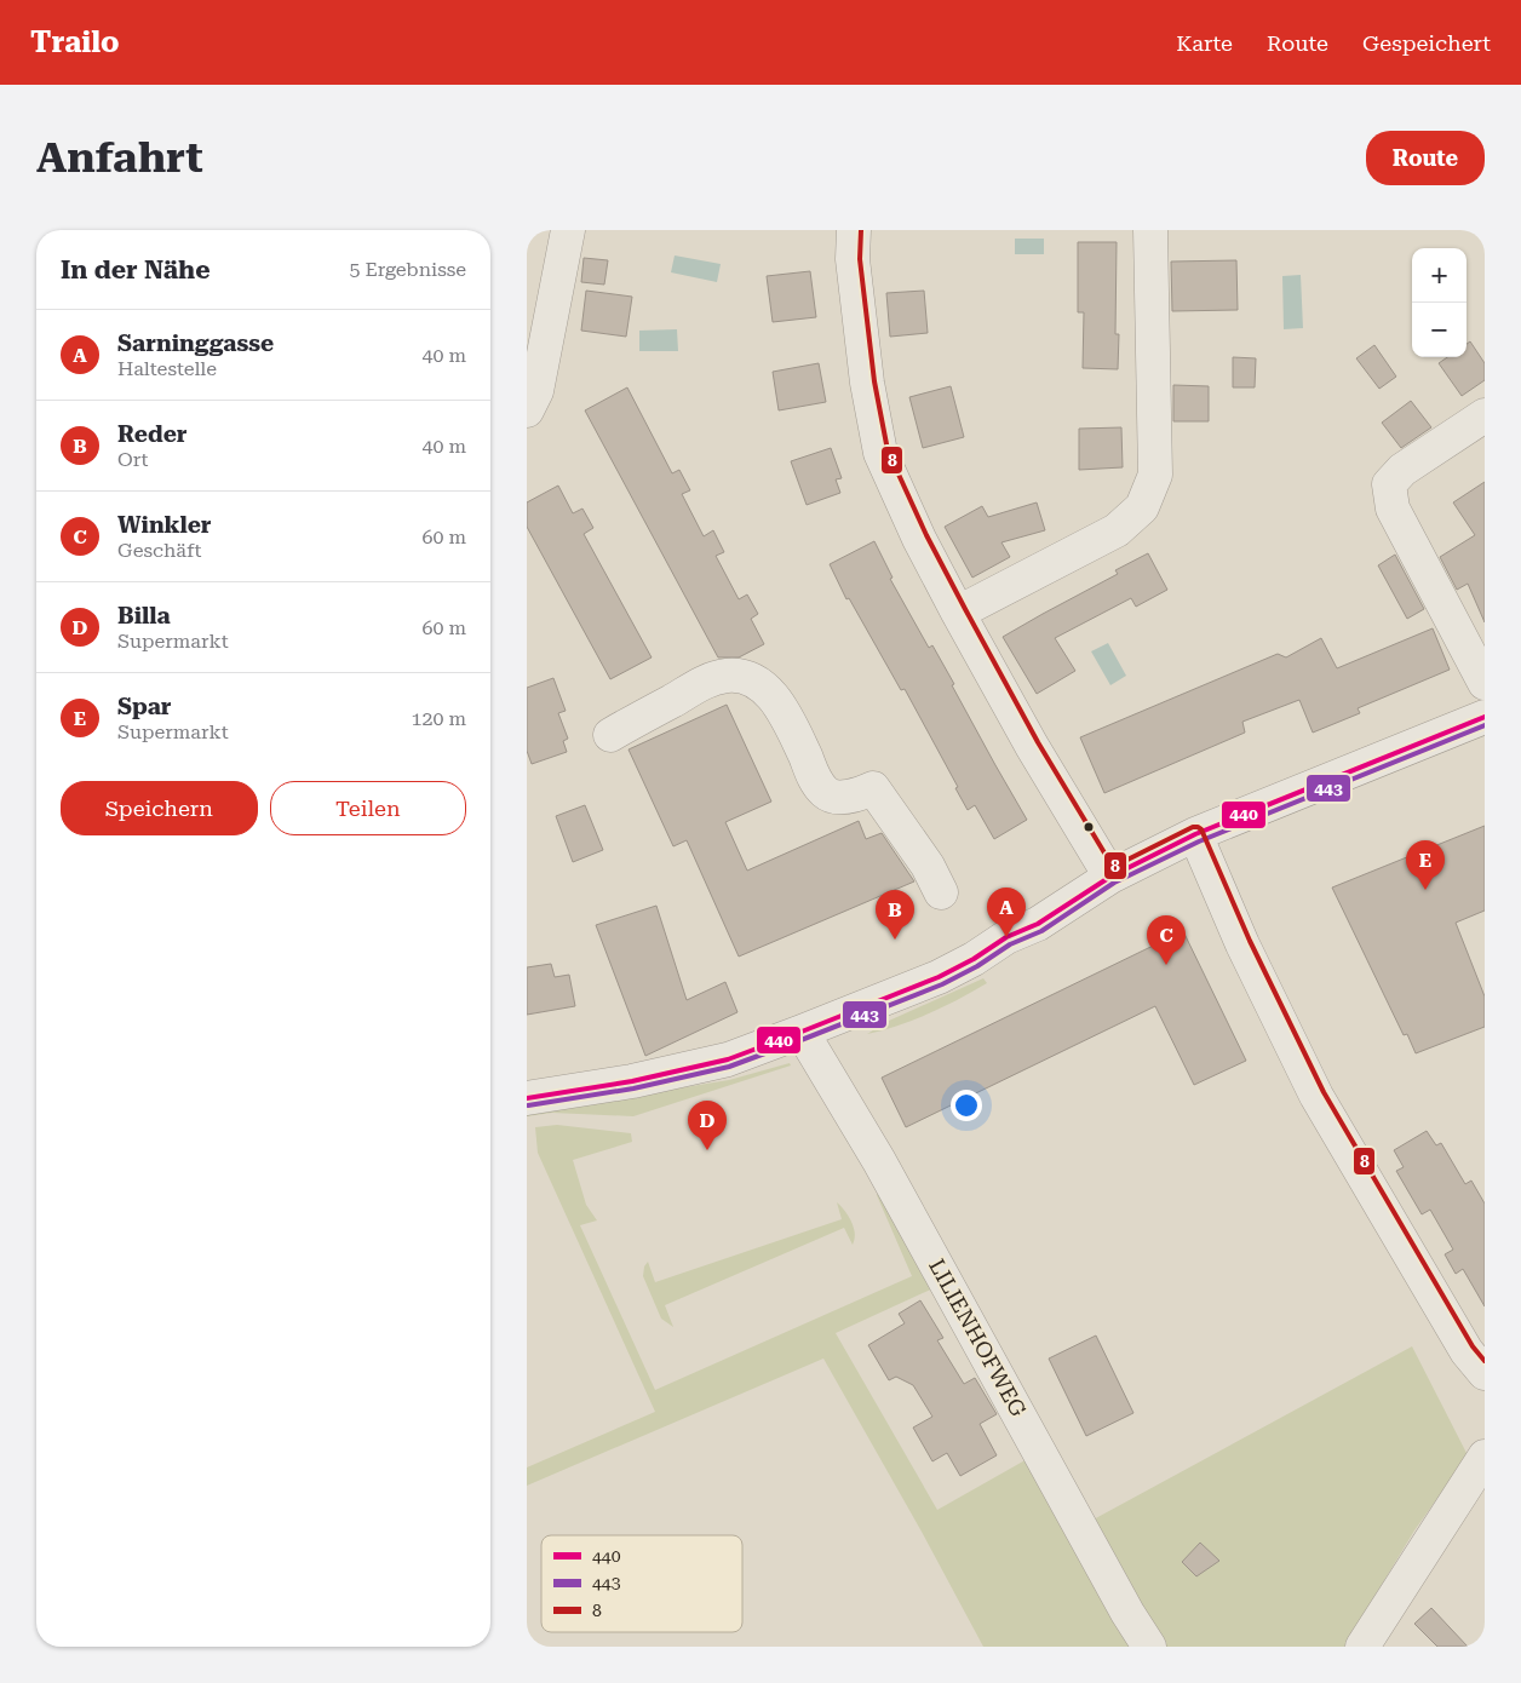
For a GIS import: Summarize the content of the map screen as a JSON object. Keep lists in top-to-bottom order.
{
  "streets": {
    "street": ["LILIENHOFWEG"]
  },
  "lines": ["transit line 8", "transit line 440", "transit line 443"],
  "legend": ["440", "443", "8"],
  "page": {
    "header": "Trailo",
    "nav": ["Karte", "Route", "Gespeichert"],
    "buttons": [
      "Route",
      ["Speichern", "Teilen"]
    ],
    "title": "Anfahrt",
    "heading": ["In der Nähe", "5 Ergebnisse"],
    "map_buttons": ["+", "−"],
    "list": [
      {
        "mark": "A",
        "name": "Sarninggasse",
        "note": "Haltestelle",
        "value": "40 m"
      },
      {
        "mark": "B",
        "name": "Reder",
        "note": "Ort",
        "value": "40 m"
      },
      {
        "mark": "C",
        "name": "Winkler",
        "note": "Geschäft",
        "value": "60 m"
      },
      {
        "mark": "D",
        "name": "Billa",
        "note": "Supermarkt",
        "value": "60 m"
      },
      {
        "mark": "E",
        "name": "Spar",
        "note": "Supermarkt",
        "value": "120 m"
      }
    ],
    "pins": [
      "E",
      "A",
      "B",
      "C",
      "D"
    ]
  }
}
